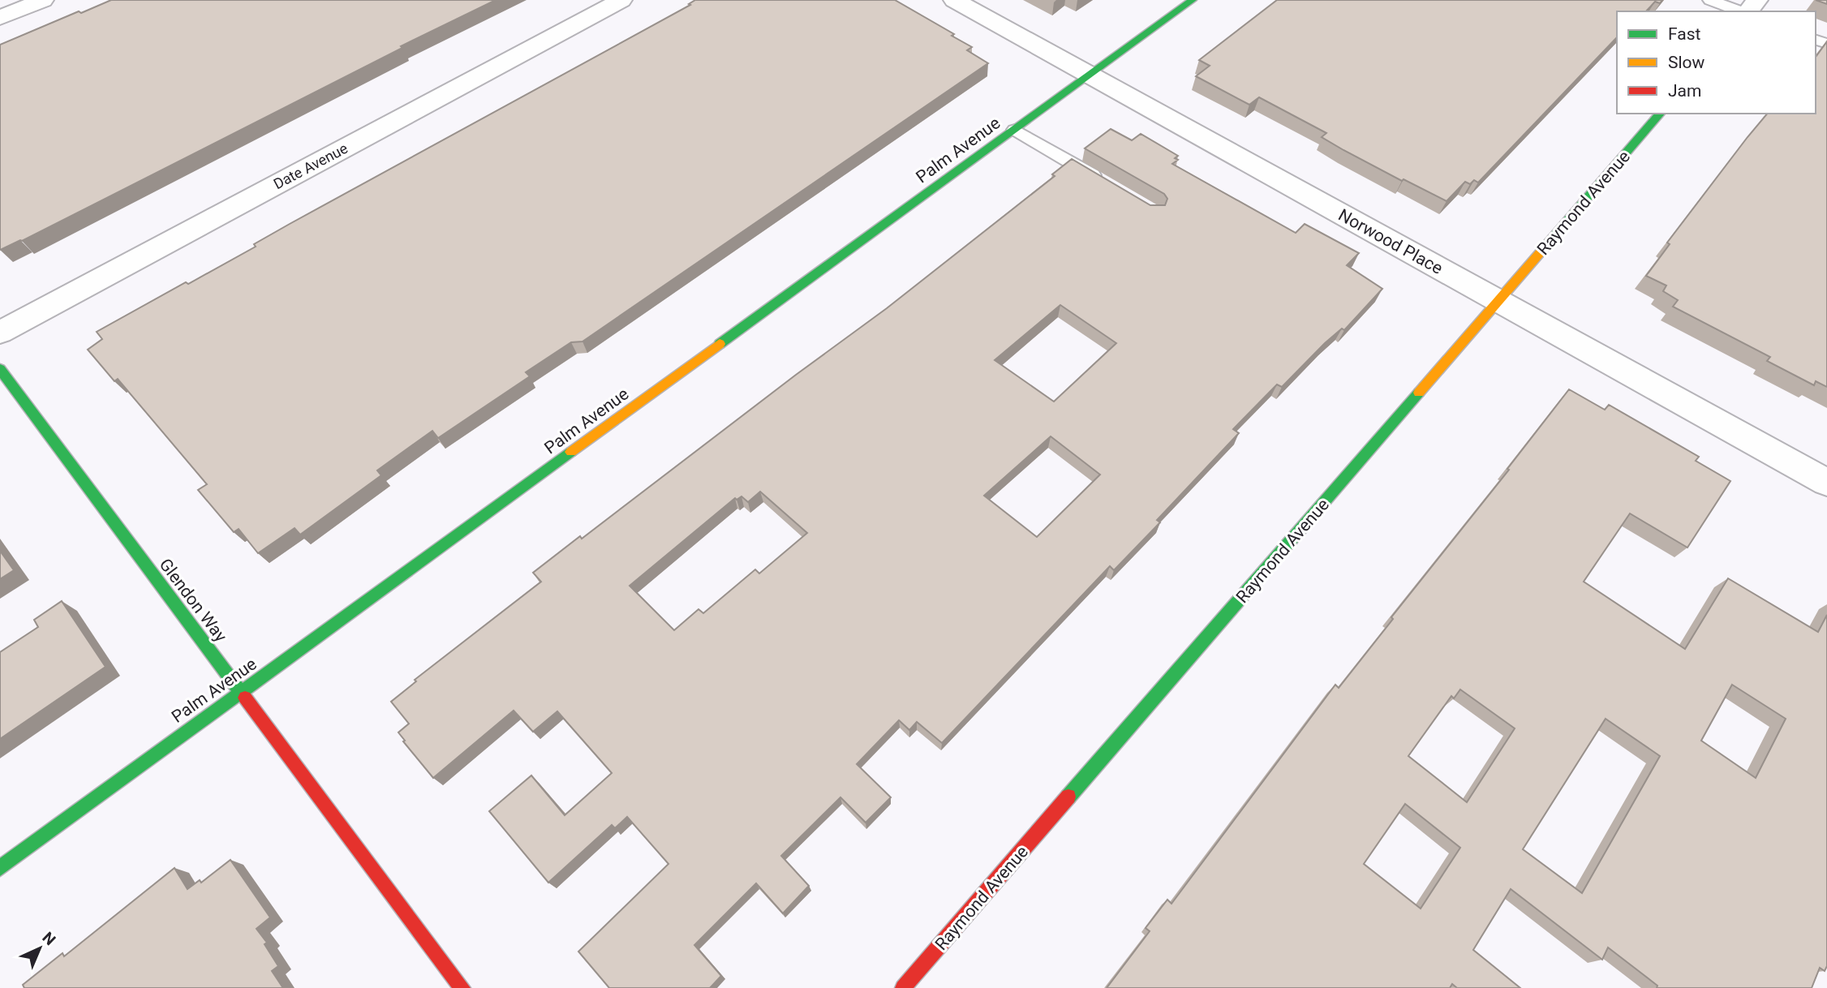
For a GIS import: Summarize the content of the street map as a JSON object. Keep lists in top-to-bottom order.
{
  "streets": {
    "street": [
      "Palm Avenue",
      "Date Avenue",
      "Raymond Avenue",
      "Norwood Place",
      "Glendon Way"
    ]
  },
  "crossings": [
    ["Palm Avenue", "Norwood Place"],
    ["Palm Avenue", "Glendon Way"],
    ["Raymond Avenue", "Norwood Place"]
  ],
  "legend": ["Fast", "Slow", "Jam"],
  "north": "top right"
}
